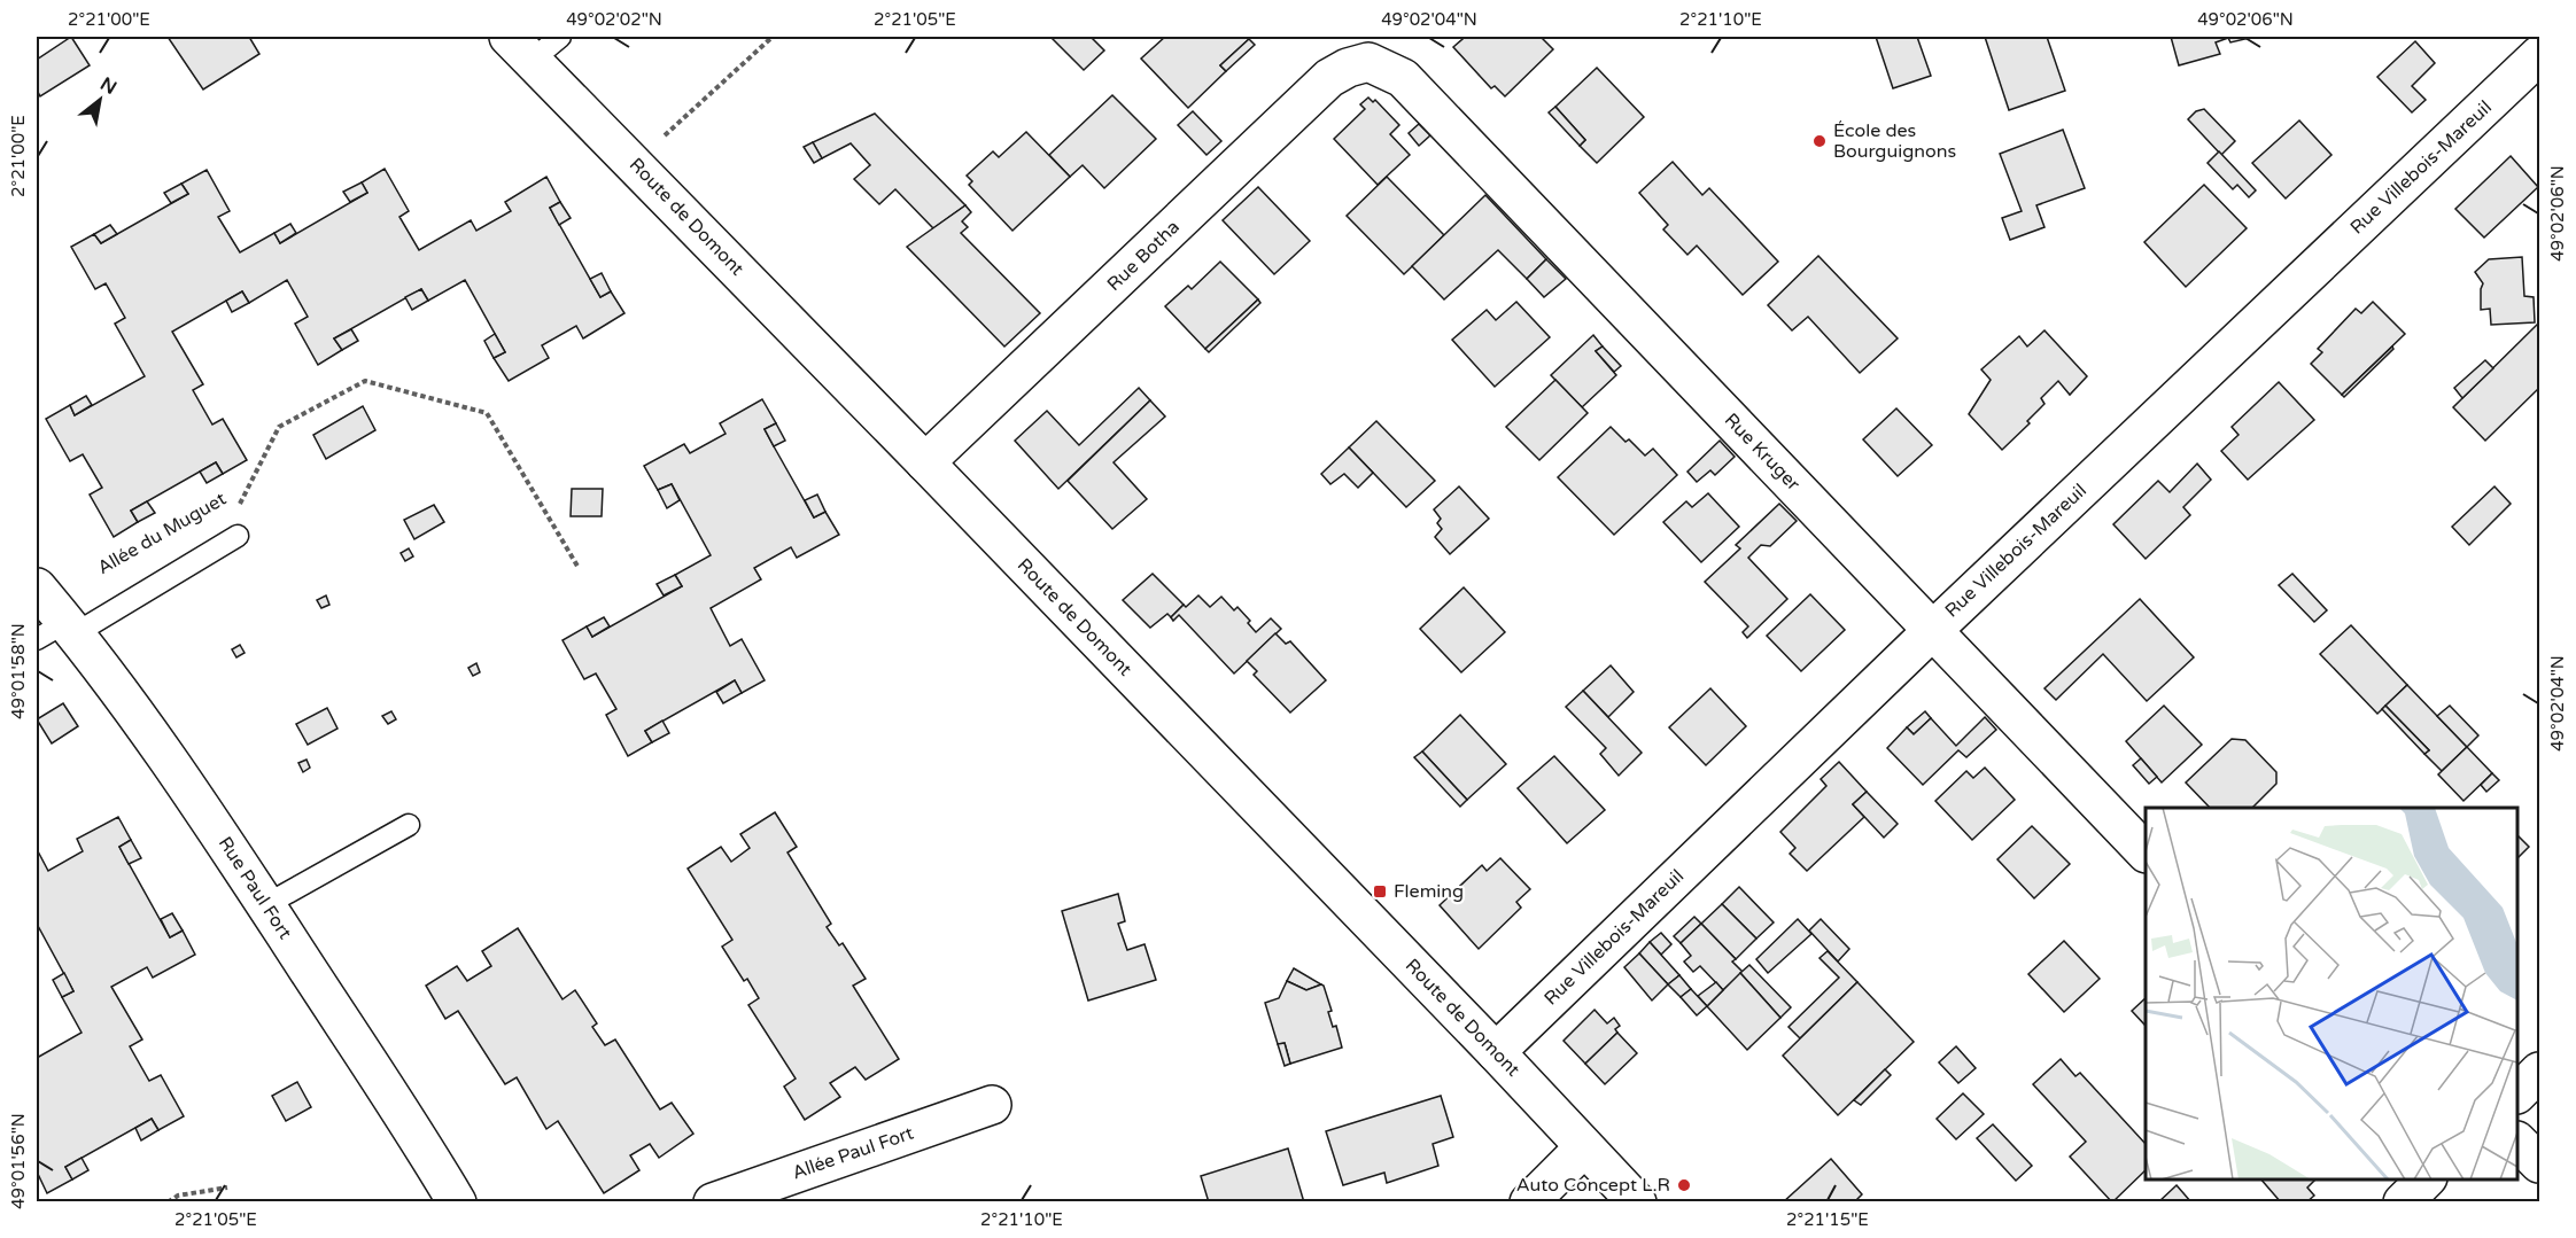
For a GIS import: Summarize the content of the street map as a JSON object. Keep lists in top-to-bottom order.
{
  "streets": {
    "street": [
      "Rue Villebois-Mareuil",
      "Route de Domont",
      "Rue Botha",
      "Rue Kruger",
      "Rue Paul Fort",
      "Allée Paul Fort"
    ],
    "path": ["Allée du Muguet"]
  },
  "crossings": [
    ["Rue Villebois-Mareuil", "Route de Domont"],
    ["Rue Villebois-Mareuil", "Rue Kruger"],
    ["Route de Domont", "Rue Botha"],
    ["Rue Botha", "Rue Kruger"]
  ],
  "places": {
    "other": ["École des Bourguignons", "Auto Concept L.R"],
    "transit": ["Fleming"]
  },
  "north": "top right",
  "coordinates": [
    "2°21'00\"E",
    "49°02'02\"N",
    "2°21'05\"E",
    "49°02'04\"N",
    "2°21'10\"E",
    "49°02'06\"N",
    "49°01'58\"N",
    "49°01'56\"N",
    "2°21'15\"E"
  ]
}
